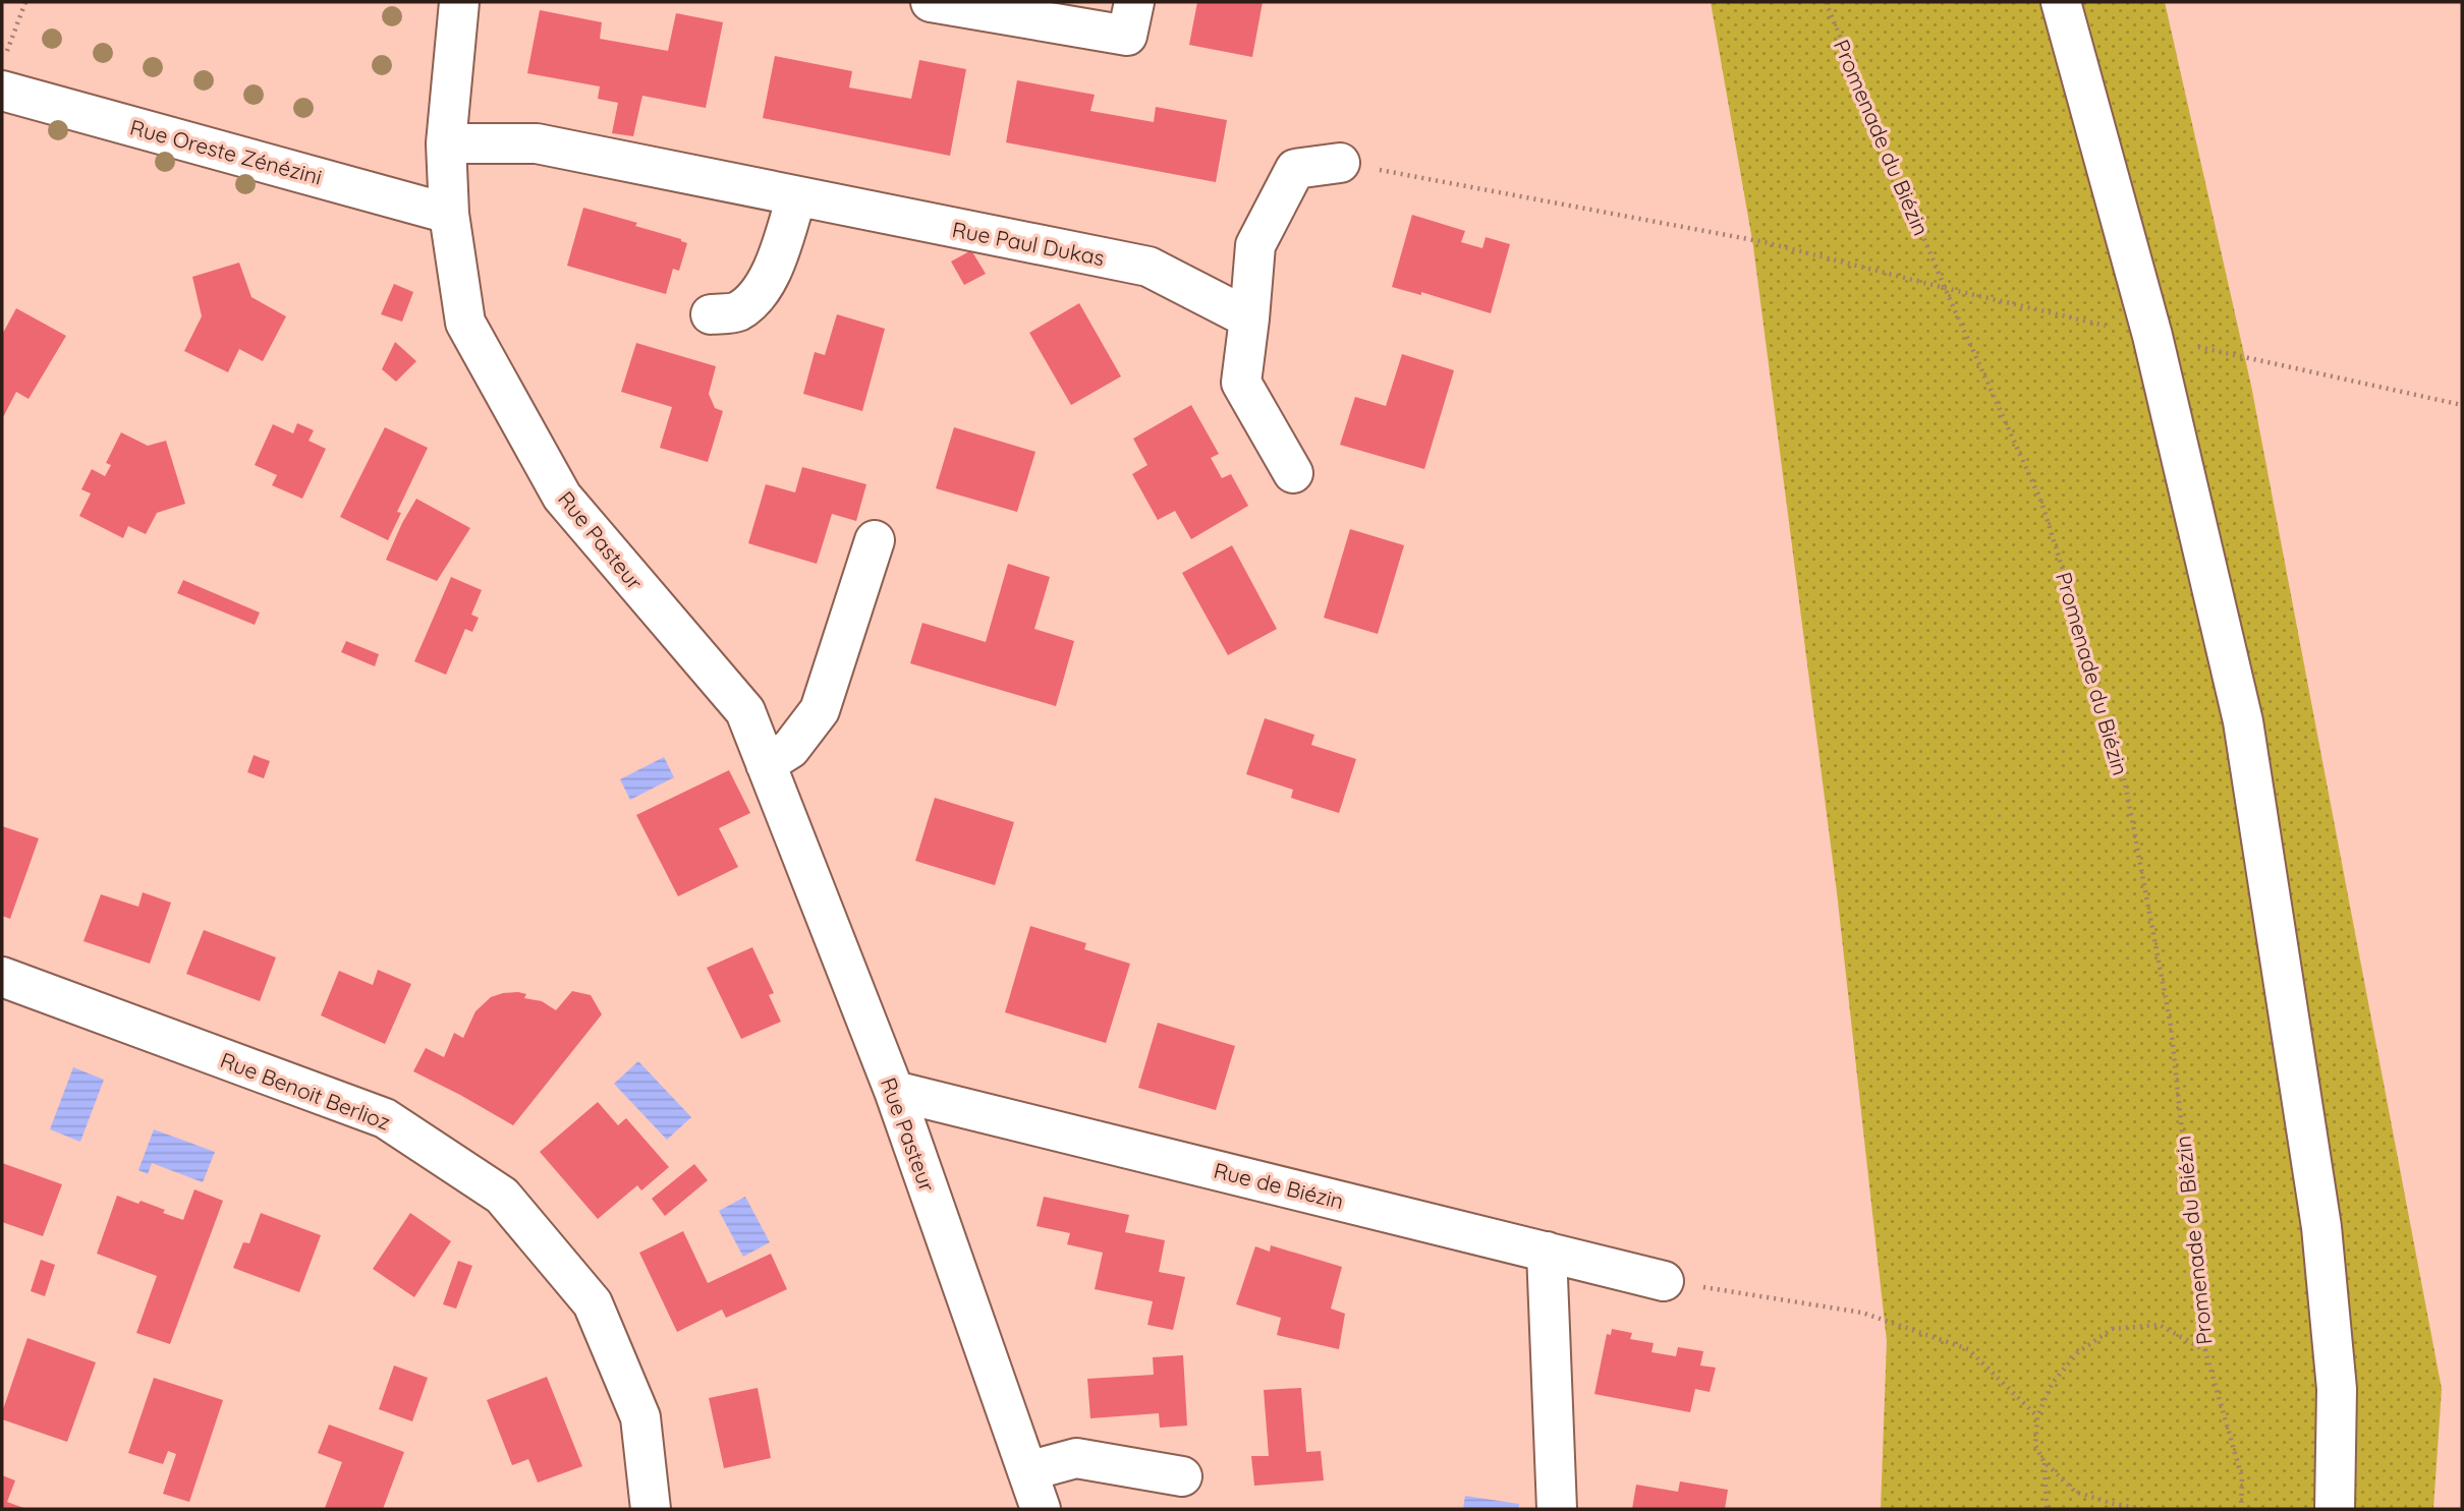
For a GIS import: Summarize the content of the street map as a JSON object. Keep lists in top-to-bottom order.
{
  "streets": {
    "street": [
      "Rue Oreste Zénézini",
      "Rue Paul Dukas",
      "Rue Pasteur",
      "Rue Benoit Berlioz",
      "Rue de Biézin"
    ],
    "path": ["Promenade du Biézin"]
  },
  "crossings": [
    ["Rue Oreste Zénézini", "Rue Pasteur"],
    ["Rue Paul Dukas", "Rue Pasteur"],
    ["Rue Pasteur", "Rue de Biézin"]
  ]
}
